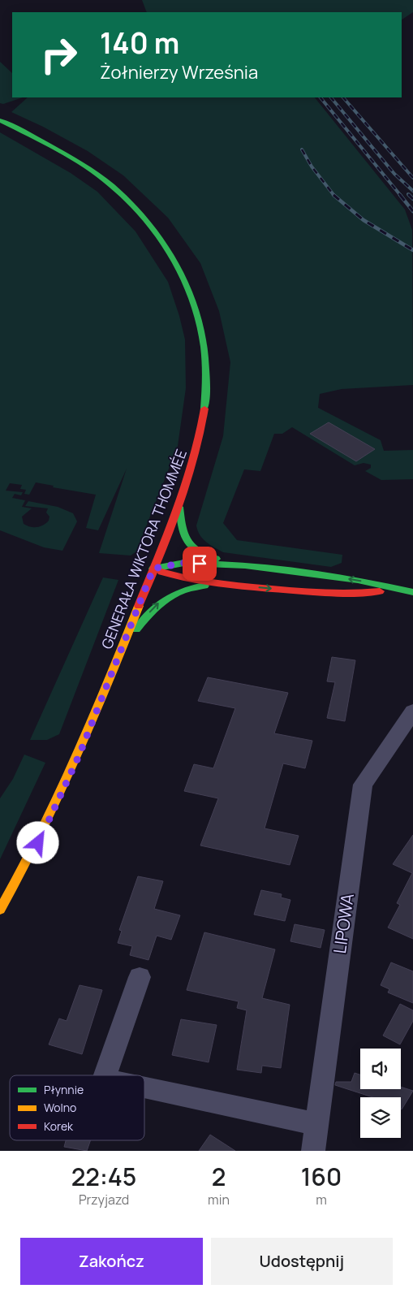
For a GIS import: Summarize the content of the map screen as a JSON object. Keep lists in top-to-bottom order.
{
  "streets": {
    "main road": ["GENERAŁA WIKTORA THOMMÉE"],
    "street": ["LIPOWA"]
  },
  "legend": ["Płynnie", "Wolno", "Korek"],
  "page": {
    "turn": ["140 m", "Żołnierzy Września"],
    "eta": [
      "22:45",
      "Przyjazd",
      "2",
      "min",
      "160",
      "m"
    ],
    "buttons": ["Zakończ", "Udostępnij"]
  }
}
